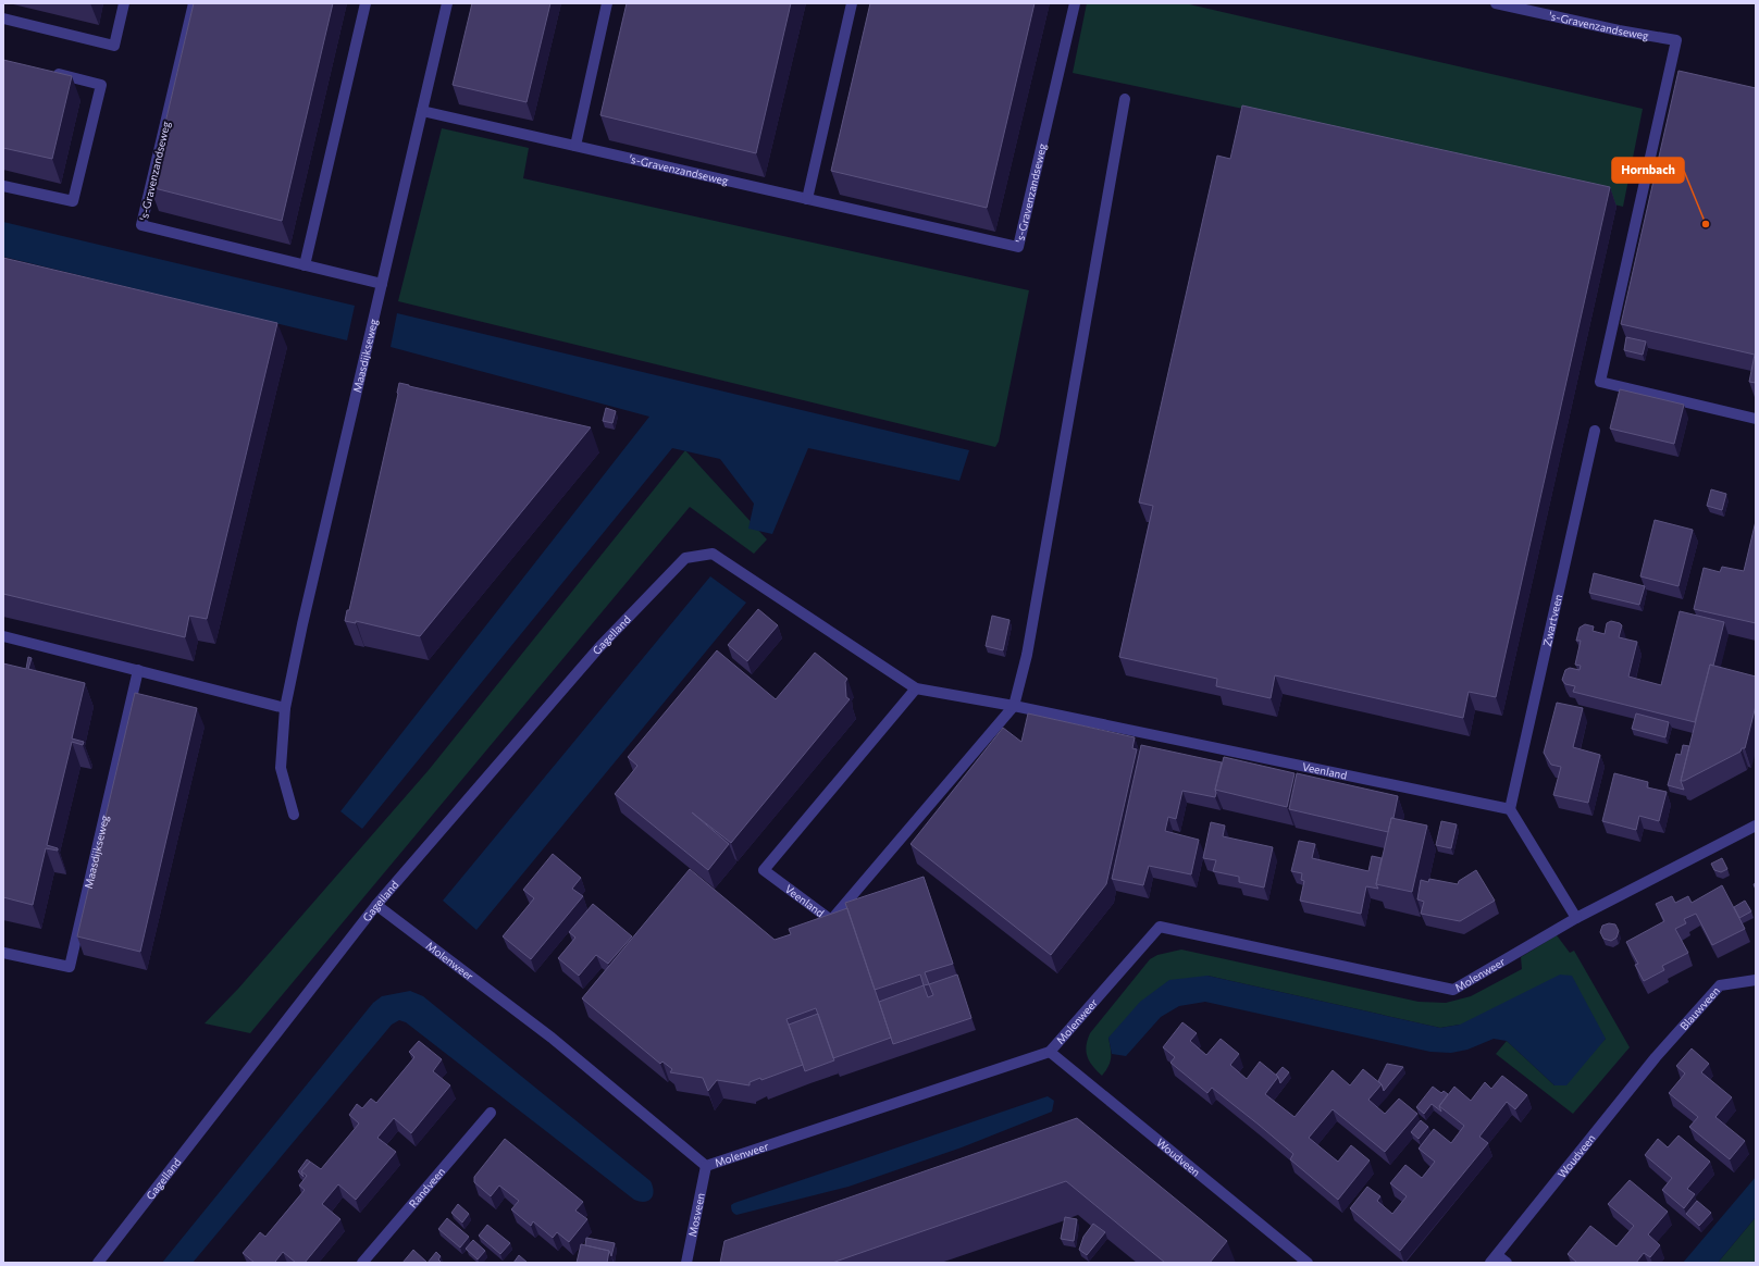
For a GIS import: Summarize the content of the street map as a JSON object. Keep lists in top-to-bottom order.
{
  "streets": {
    "street": [
      "'s-Gravenzandseweg",
      "Maasdijkseweg",
      "Zwartveen",
      "Gagelland",
      "Veenland",
      "Molenweer",
      "Blauwveen",
      "Woudveen",
      "Randveen",
      "Mosveen"
    ]
  },
  "crossings": [
    ["'s-Gravenzandseweg", "Maasdijkseweg"],
    ["Zwartveen", "Veenland"],
    ["Gagelland", "Veenland"],
    ["Gagelland", "Molenweer"],
    ["Molenweer", "Woudveen"],
    ["Molenweer", "Mosveen"],
    ["Blauwveen", "Woudveen"]
  ],
  "places": ["Hornbach"]
}
